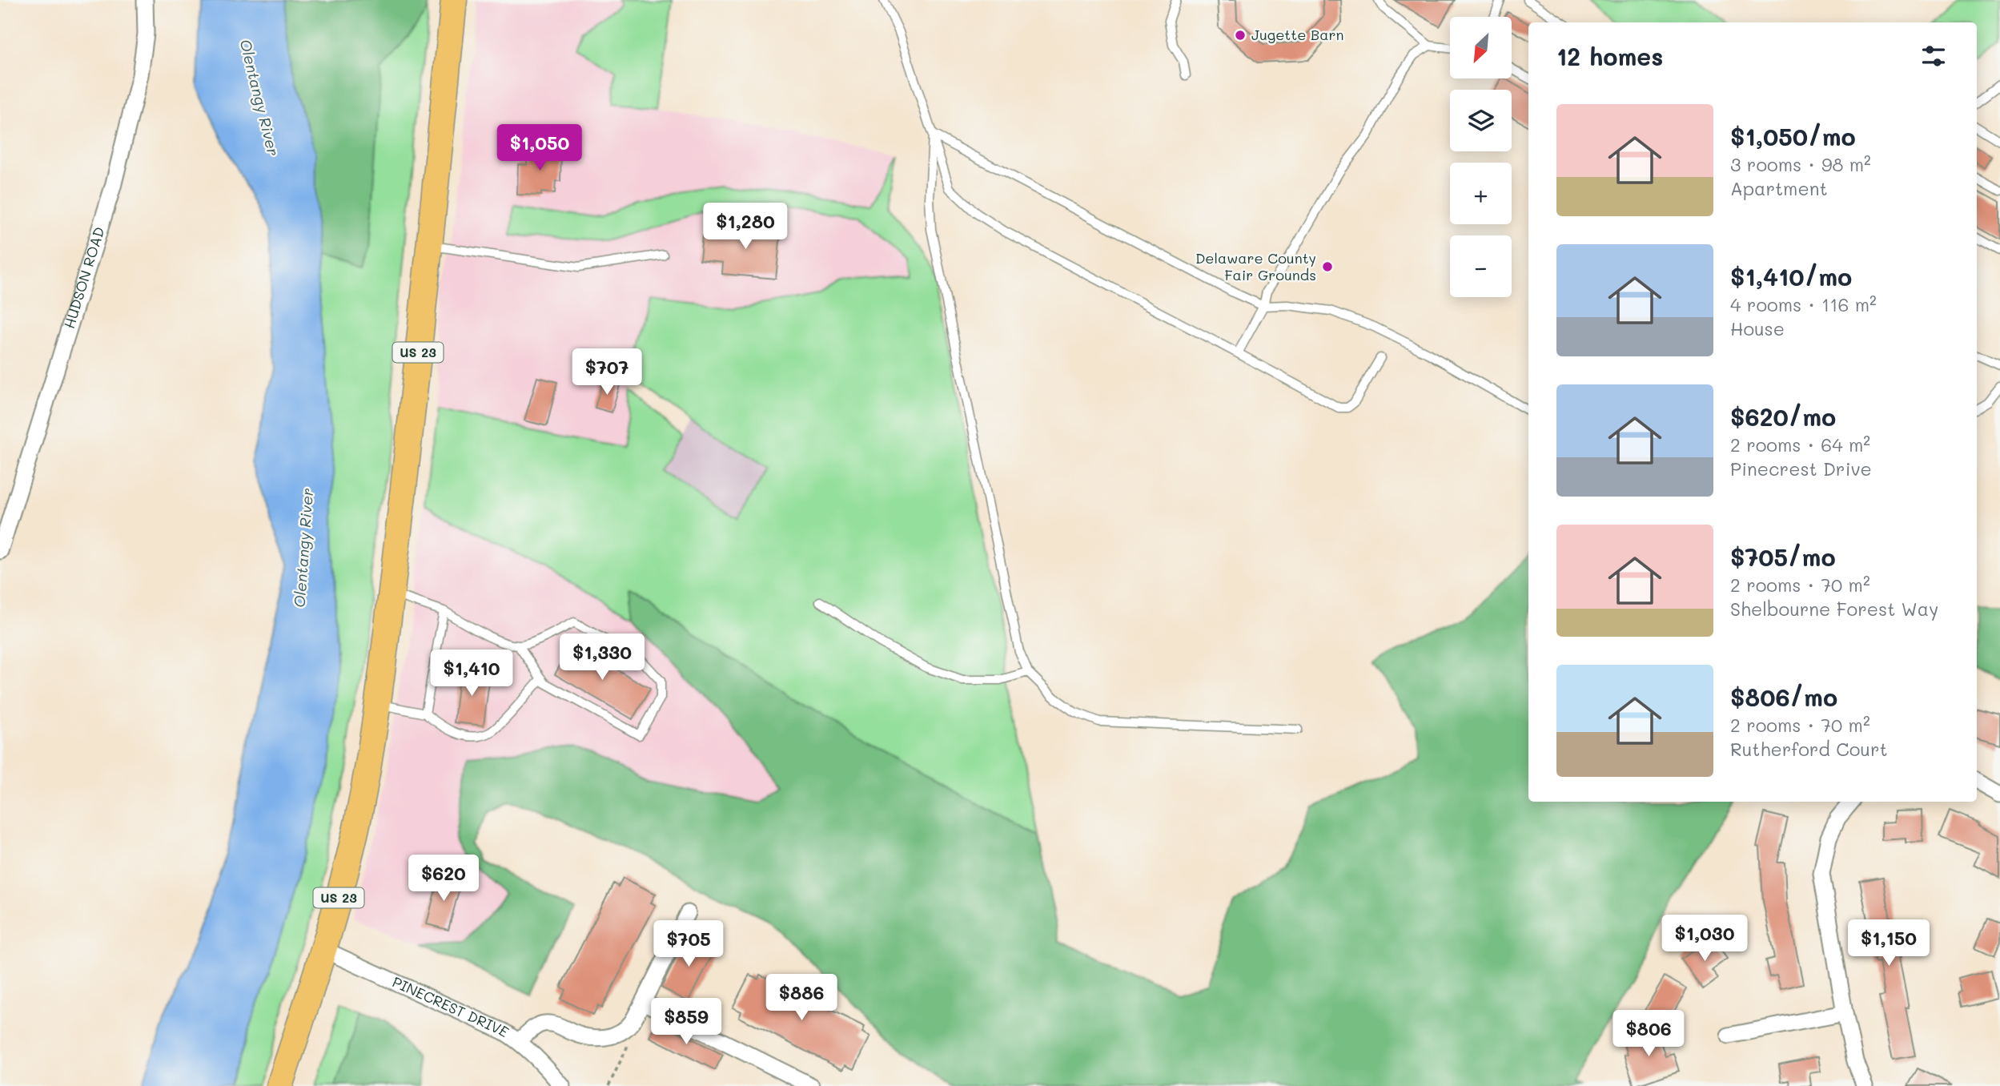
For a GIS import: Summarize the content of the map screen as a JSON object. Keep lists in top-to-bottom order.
{
  "streets": {
    "highway": ["US 23"],
    "street": ["HUDSON ROAD", "PINECREST DRIVE"]
  },
  "crossings": [
    ["US 23", "PINECREST DRIVE"]
  ],
  "water": ["Olentangy River"],
  "places": ["Jugette Barn", "Delaware County Fair Grounds"],
  "north": "bottom left",
  "page": {
    "map_buttons": ["+", "−"],
    "heading": "12 homes",
    "list": [
      {
        "name": "$1,050/mo",
        "note": "3 rooms · 98 m² · Apartment"
      },
      {
        "name": "$1,410/mo",
        "note": "4 rooms · 116 m² · House"
      },
      {
        "name": "$620/mo",
        "note": "2 rooms · 64 m² · Pinecrest Drive"
      },
      {
        "name": "$705/mo",
        "note": "2 rooms · 70 m² · Shelbourne Forest Way"
      },
      {
        "name": "$806/mo",
        "note": "2 rooms · 70 m² · Rutherford Court"
      }
    ],
    "price": [
      "$1,050",
      "$1,280",
      "$707",
      "$1,330",
      "$1,410",
      "$620",
      "$1,030",
      "$1,150",
      "$705",
      "$886",
      "$859",
      "$806"
    ]
  }
}
